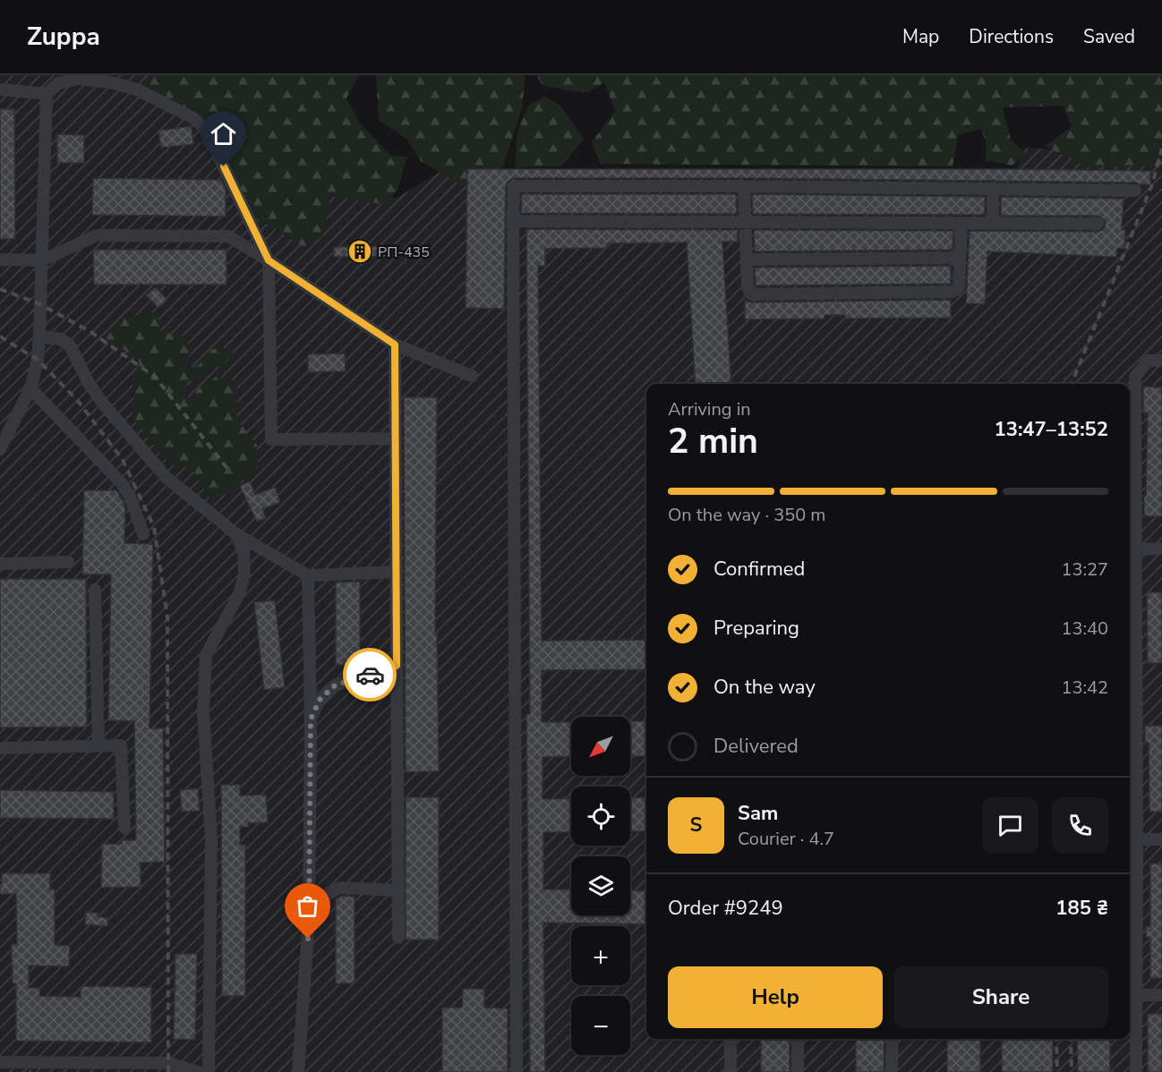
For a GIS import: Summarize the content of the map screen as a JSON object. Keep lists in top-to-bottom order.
{
  "places": {
    "building": ["РП-435"]
  },
  "north": "bottom left",
  "page": {
    "header": "Zuppa",
    "nav": ["Map", "Directions", "Saved"],
    "heading": ["2 min", "Arriving in", "13:47–13:52"],
    "panel": [
      "Sam",
      "Courier · 4.7",
      "Order #9249",
      "185 ₴"
    ],
    "bar": "On the way · 350 m",
    "list": [
      ["Confirmed", "13:27"],
      ["Preparing", "13:40"],
      ["On the way", "13:42"],
      "Delivered"
    ],
    "map_buttons": ["+", "−"],
    "round": "S",
    "buttons": ["Help", "Share"]
  }
}
